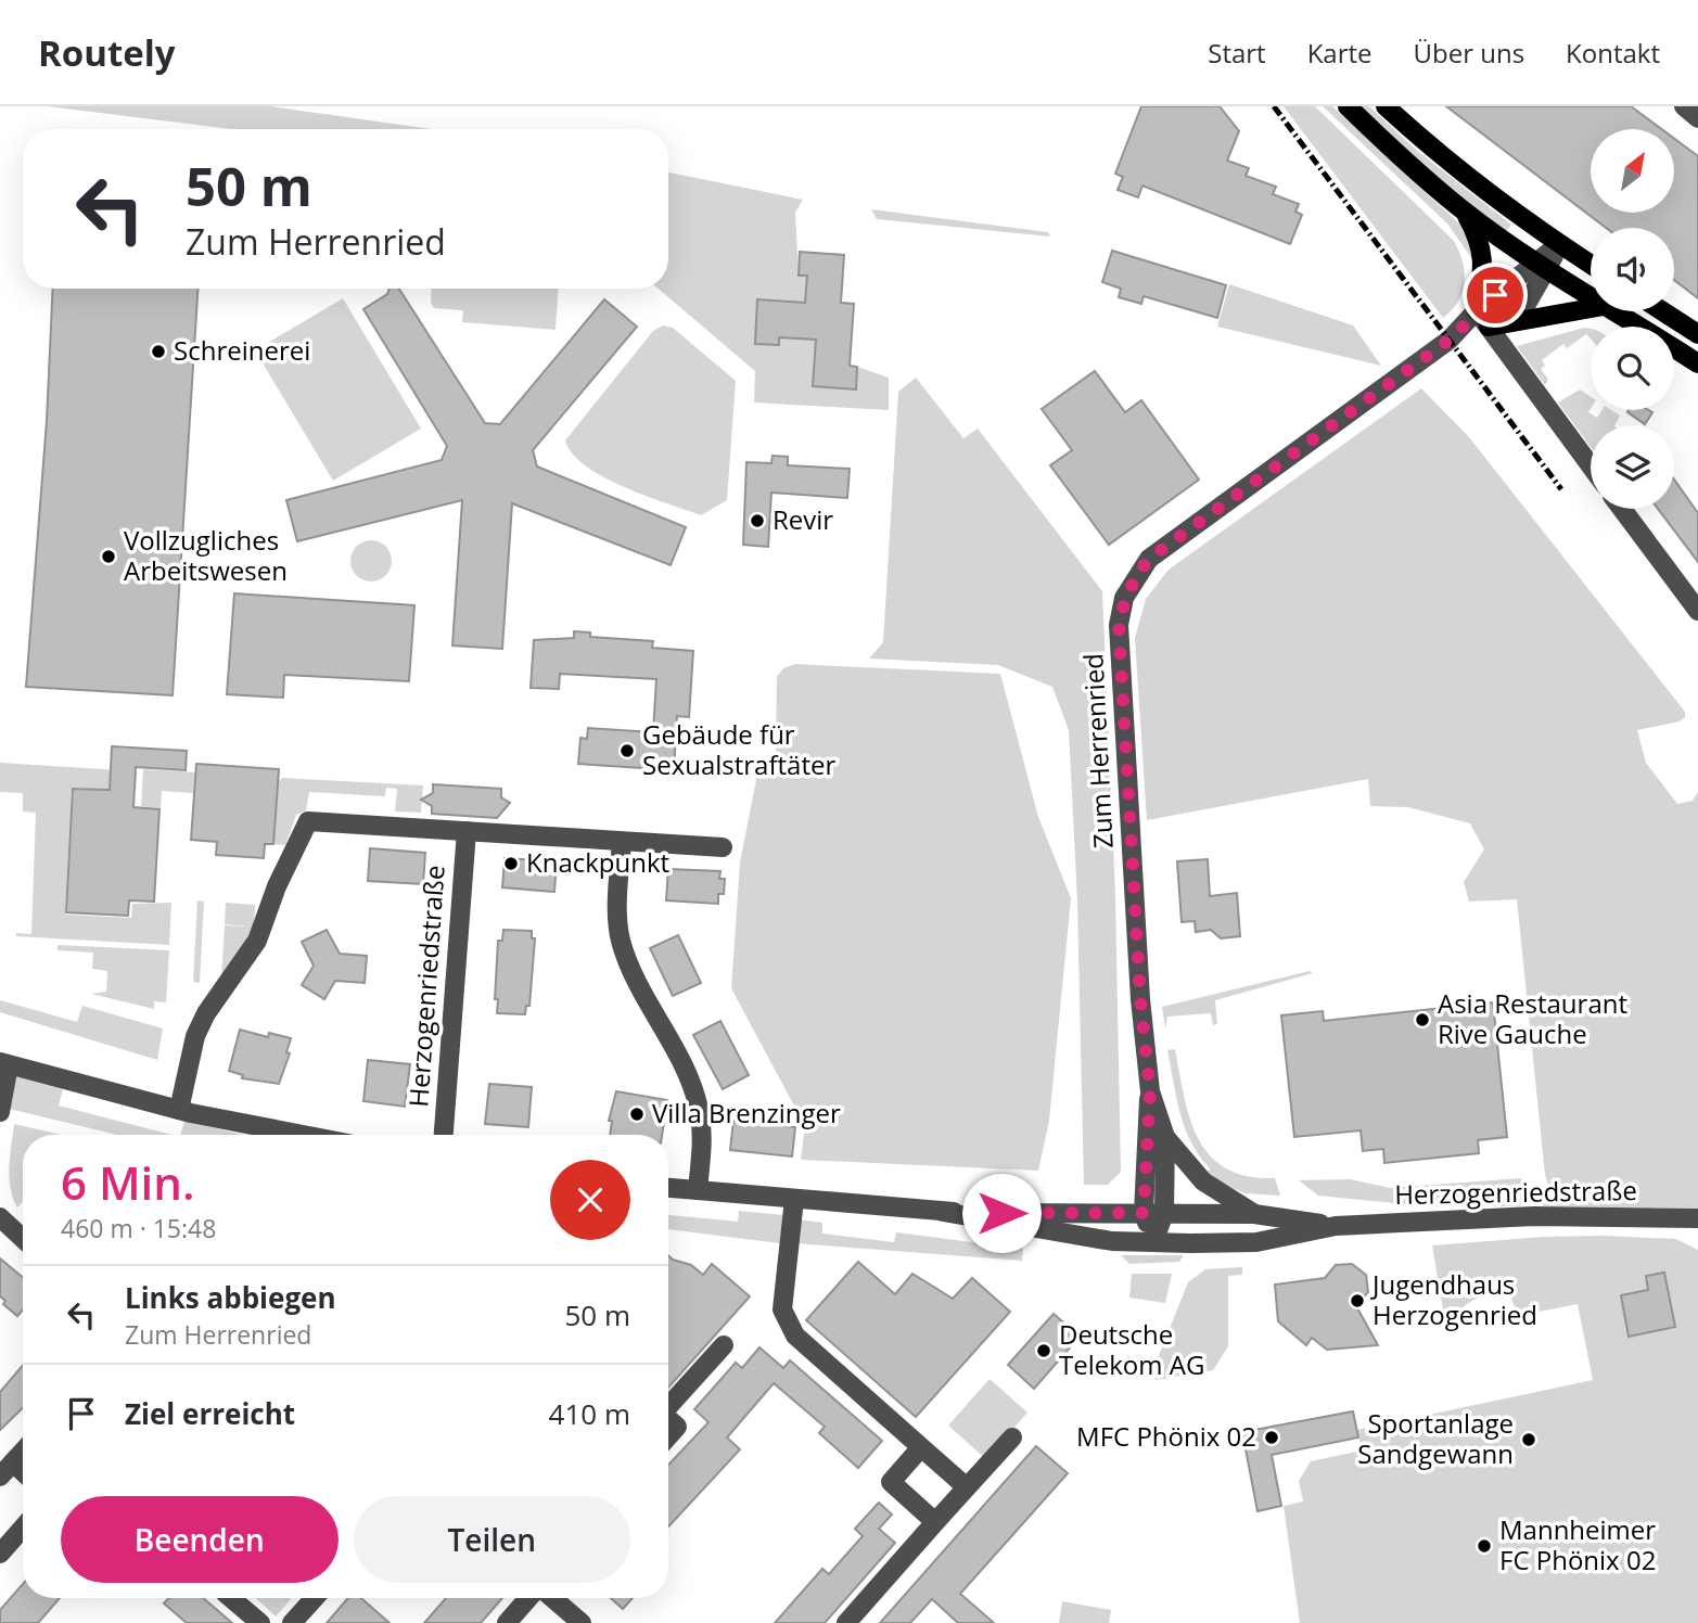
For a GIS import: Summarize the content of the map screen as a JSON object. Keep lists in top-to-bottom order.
{
  "streets": {
    "street": ["Zum Herrenried", "Herzogenriedstraße"]
  },
  "crossings": [
    ["Zum Herrenried", "Herzogenriedstraße"]
  ],
  "places": [
    "Schreinerei",
    "Revir",
    "Vollzugliches Arbeitswesen",
    "Gebäude für Sexualstraftäter",
    "Knackpunkt",
    "Asia Restaurant Rive Gauche",
    "Villa Brenzinger",
    "Jugendhaus Herzogenried",
    "Deutsche Telekom AG",
    "MFC Phönix 02",
    "Sportanlage Sandgewann",
    "Mannheimer FC Phönix 02"
  ],
  "north": "top right",
  "page": {
    "header": "Routely",
    "nav": [
      "Start",
      "Karte",
      "Über uns",
      "Kontakt"
    ],
    "turn": ["50 m", "Zum Herrenried"],
    "heading": ["6 Min.", "460 m · 15:48"],
    "list": [
      {
        "name": "Links abbiegen",
        "note": "Zum Herrenried",
        "value": "50 m"
      },
      {
        "name": "Ziel erreicht",
        "value": "410 m"
      }
    ],
    "buttons": ["Beenden", "Teilen"]
  }
}
